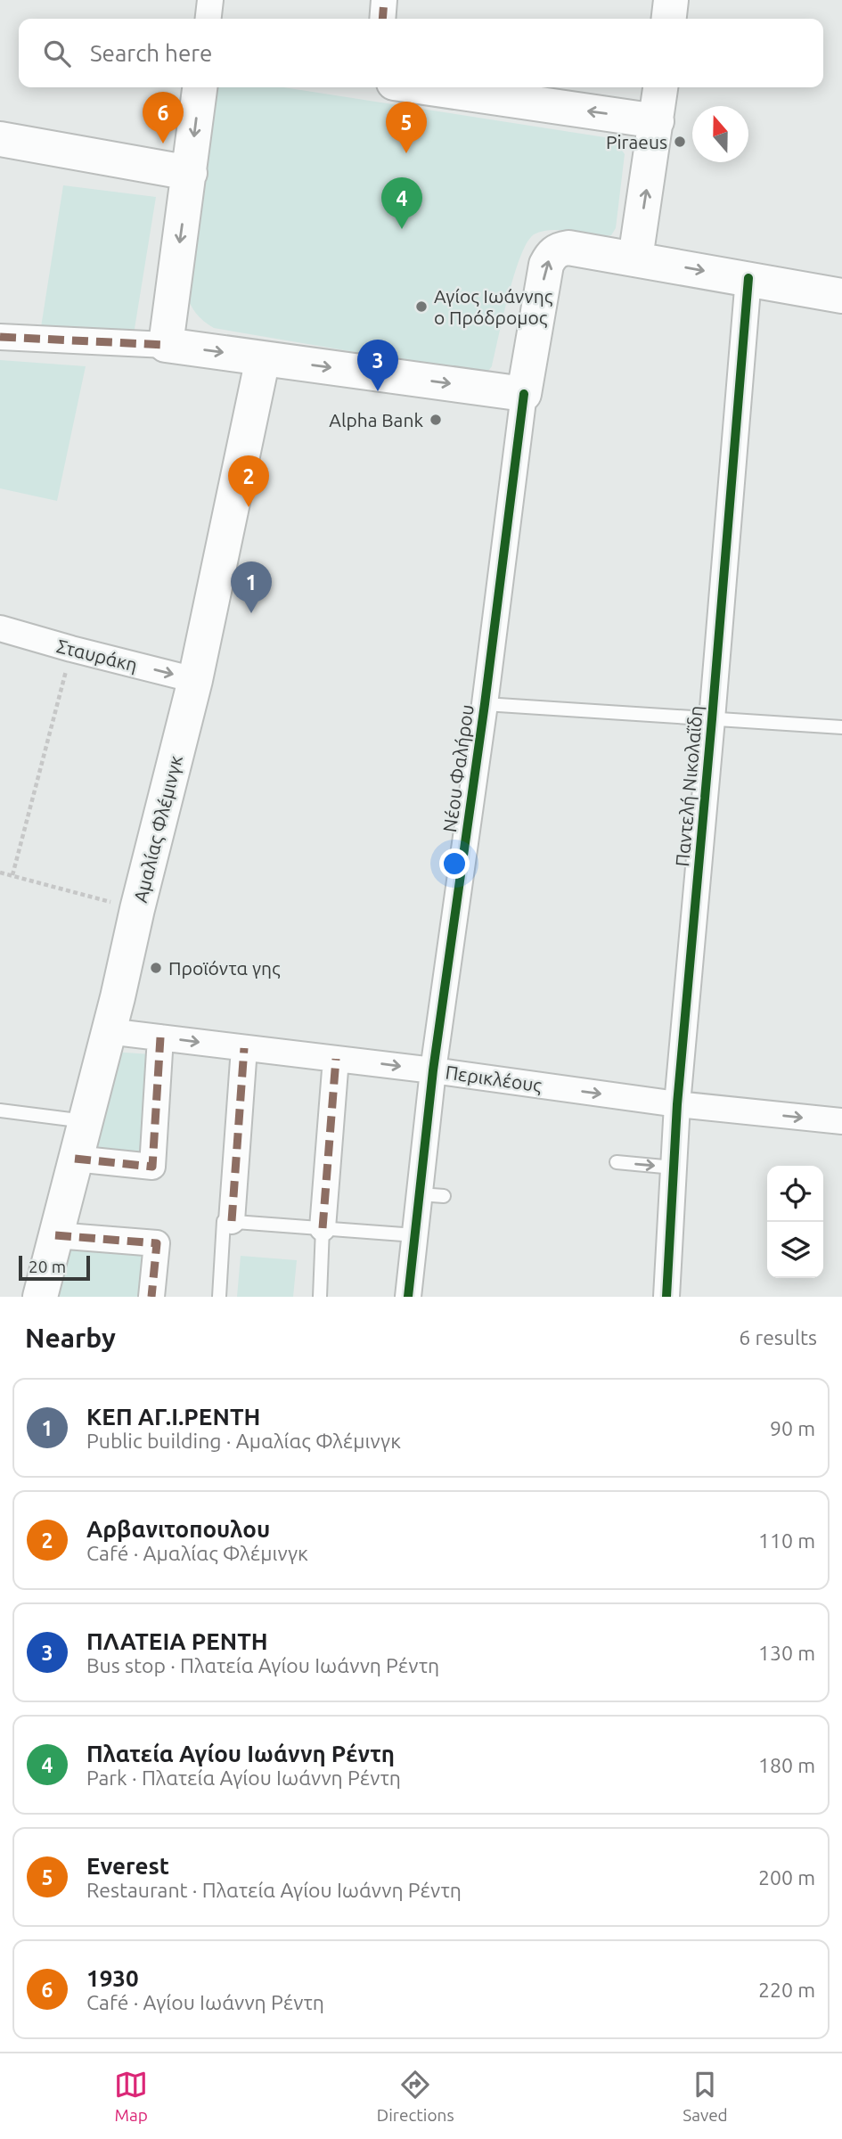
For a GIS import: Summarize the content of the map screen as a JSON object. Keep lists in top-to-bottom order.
{
  "streets": {
    "main road": ["Αμαλίας Φλέμινγκ"],
    "street": [
      "Σταυράκη",
      "Νέου Φαλήρου",
      "Παντελή Νικολαΐδη",
      "Περικλέους"
    ]
  },
  "crossings": [
    ["Σταυράκη", "Αμαλίας Φλέμινγκ"],
    ["Νέου Φαλήρου", "Περικλέους"],
    ["Παντελή Νικολαΐδη", "Περικλέους"],
    ["Αμαλίας Φλέμινγκ", "Περικλέους"]
  ],
  "one_way": ["Σταυράκη", "Περικλέους"],
  "places": [
    "Piraeus",
    "Αγίος Ιωάννης ο Πρόδρομος",
    "Alpha Bank",
    "Προϊόντα γης"
  ],
  "scale_bar": "20 m",
  "north": "top",
  "page": {
    "search": "Search here",
    "pins": [
      "6",
      "5",
      "4",
      "3",
      "2",
      "1"
    ],
    "scale": "20 m",
    "heading": ["Nearby", "6 results"],
    "list": [
      {
        "mark": "1",
        "name": "ΚΕΠ ΑΓ.Ι.ΡΕΝΤΗ",
        "note": "Public building · Αμαλίας Φλέμινγκ",
        "value": "90 m"
      },
      {
        "mark": "2",
        "name": "Αρβανιτοπουλου",
        "note": "Café · Αμαλίας Φλέμινγκ",
        "value": "110 m"
      },
      {
        "mark": "3",
        "name": "ΠΛΑΤΕΙΑ ΡΕΝΤΗ",
        "note": "Bus stop · Πλατεία Αγίου Ιωάννη Ρέντη",
        "value": "130 m"
      },
      {
        "mark": "4",
        "name": "Πλατεία Αγίου Ιωάννη Ρέντη",
        "note": "Park · Πλατεία Αγίου Ιωάννη Ρέντη",
        "value": "180 m"
      },
      {
        "mark": "5",
        "name": "Everest",
        "note": "Restaurant · Πλατεία Αγίου Ιωάννη Ρέντη",
        "value": "200 m"
      },
      {
        "mark": "6",
        "name": "1930",
        "note": "Café · Αγίου Ιωάννη Ρέντη",
        "value": "220 m"
      }
    ],
    "nav": ["Map", "Directions", "Saved"]
  }
}
